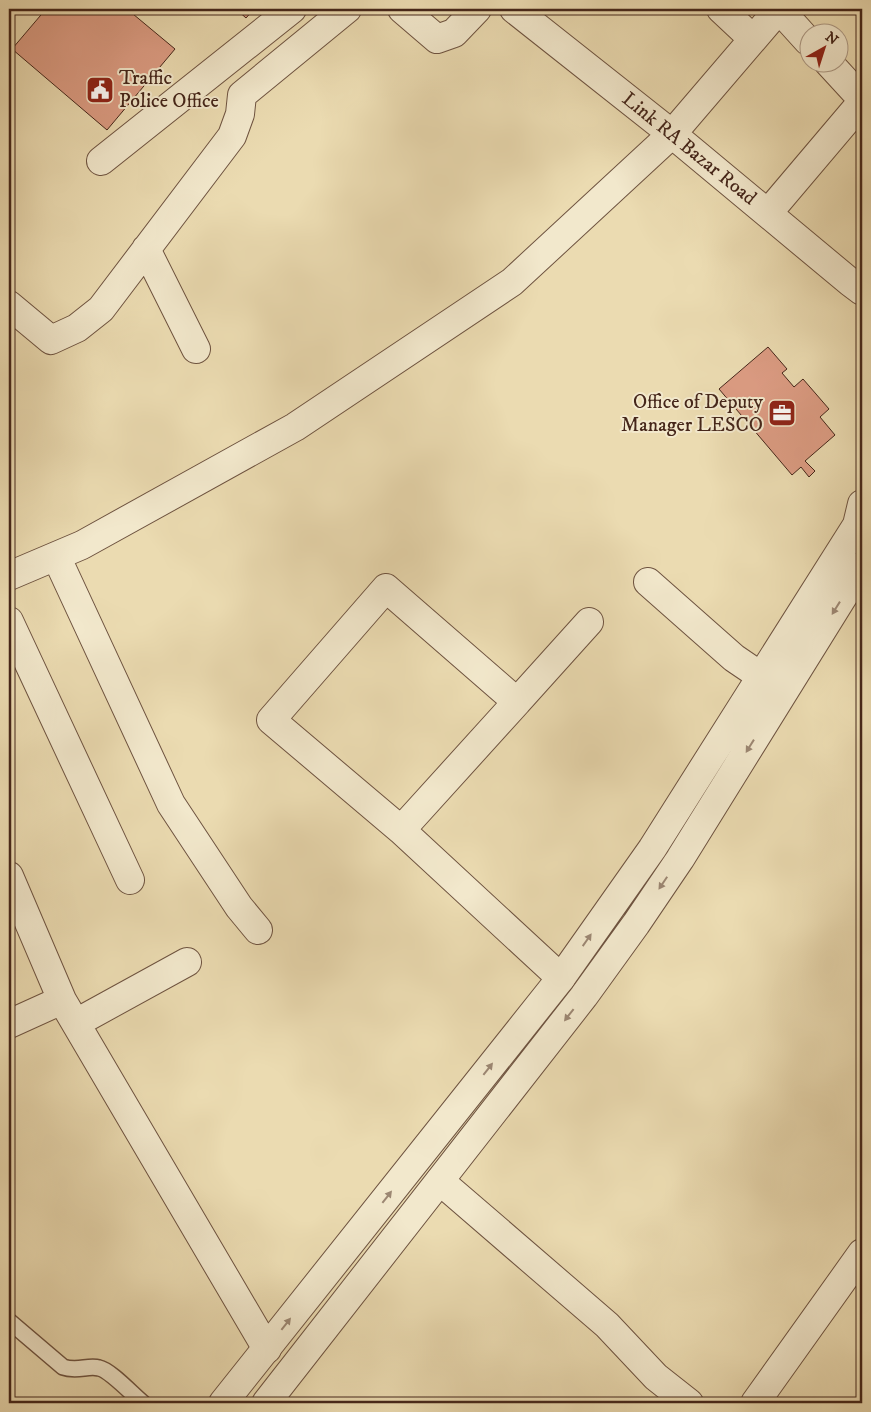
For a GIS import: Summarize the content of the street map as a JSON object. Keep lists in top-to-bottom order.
{
  "streets": {
    "street": ["Link RA Bazar Road"]
  },
  "places": {
    "public building": ["Traffic Police Office"],
    "office": ["Office of Deputy Manager LESCO"]
  },
  "north": "top right"
}
